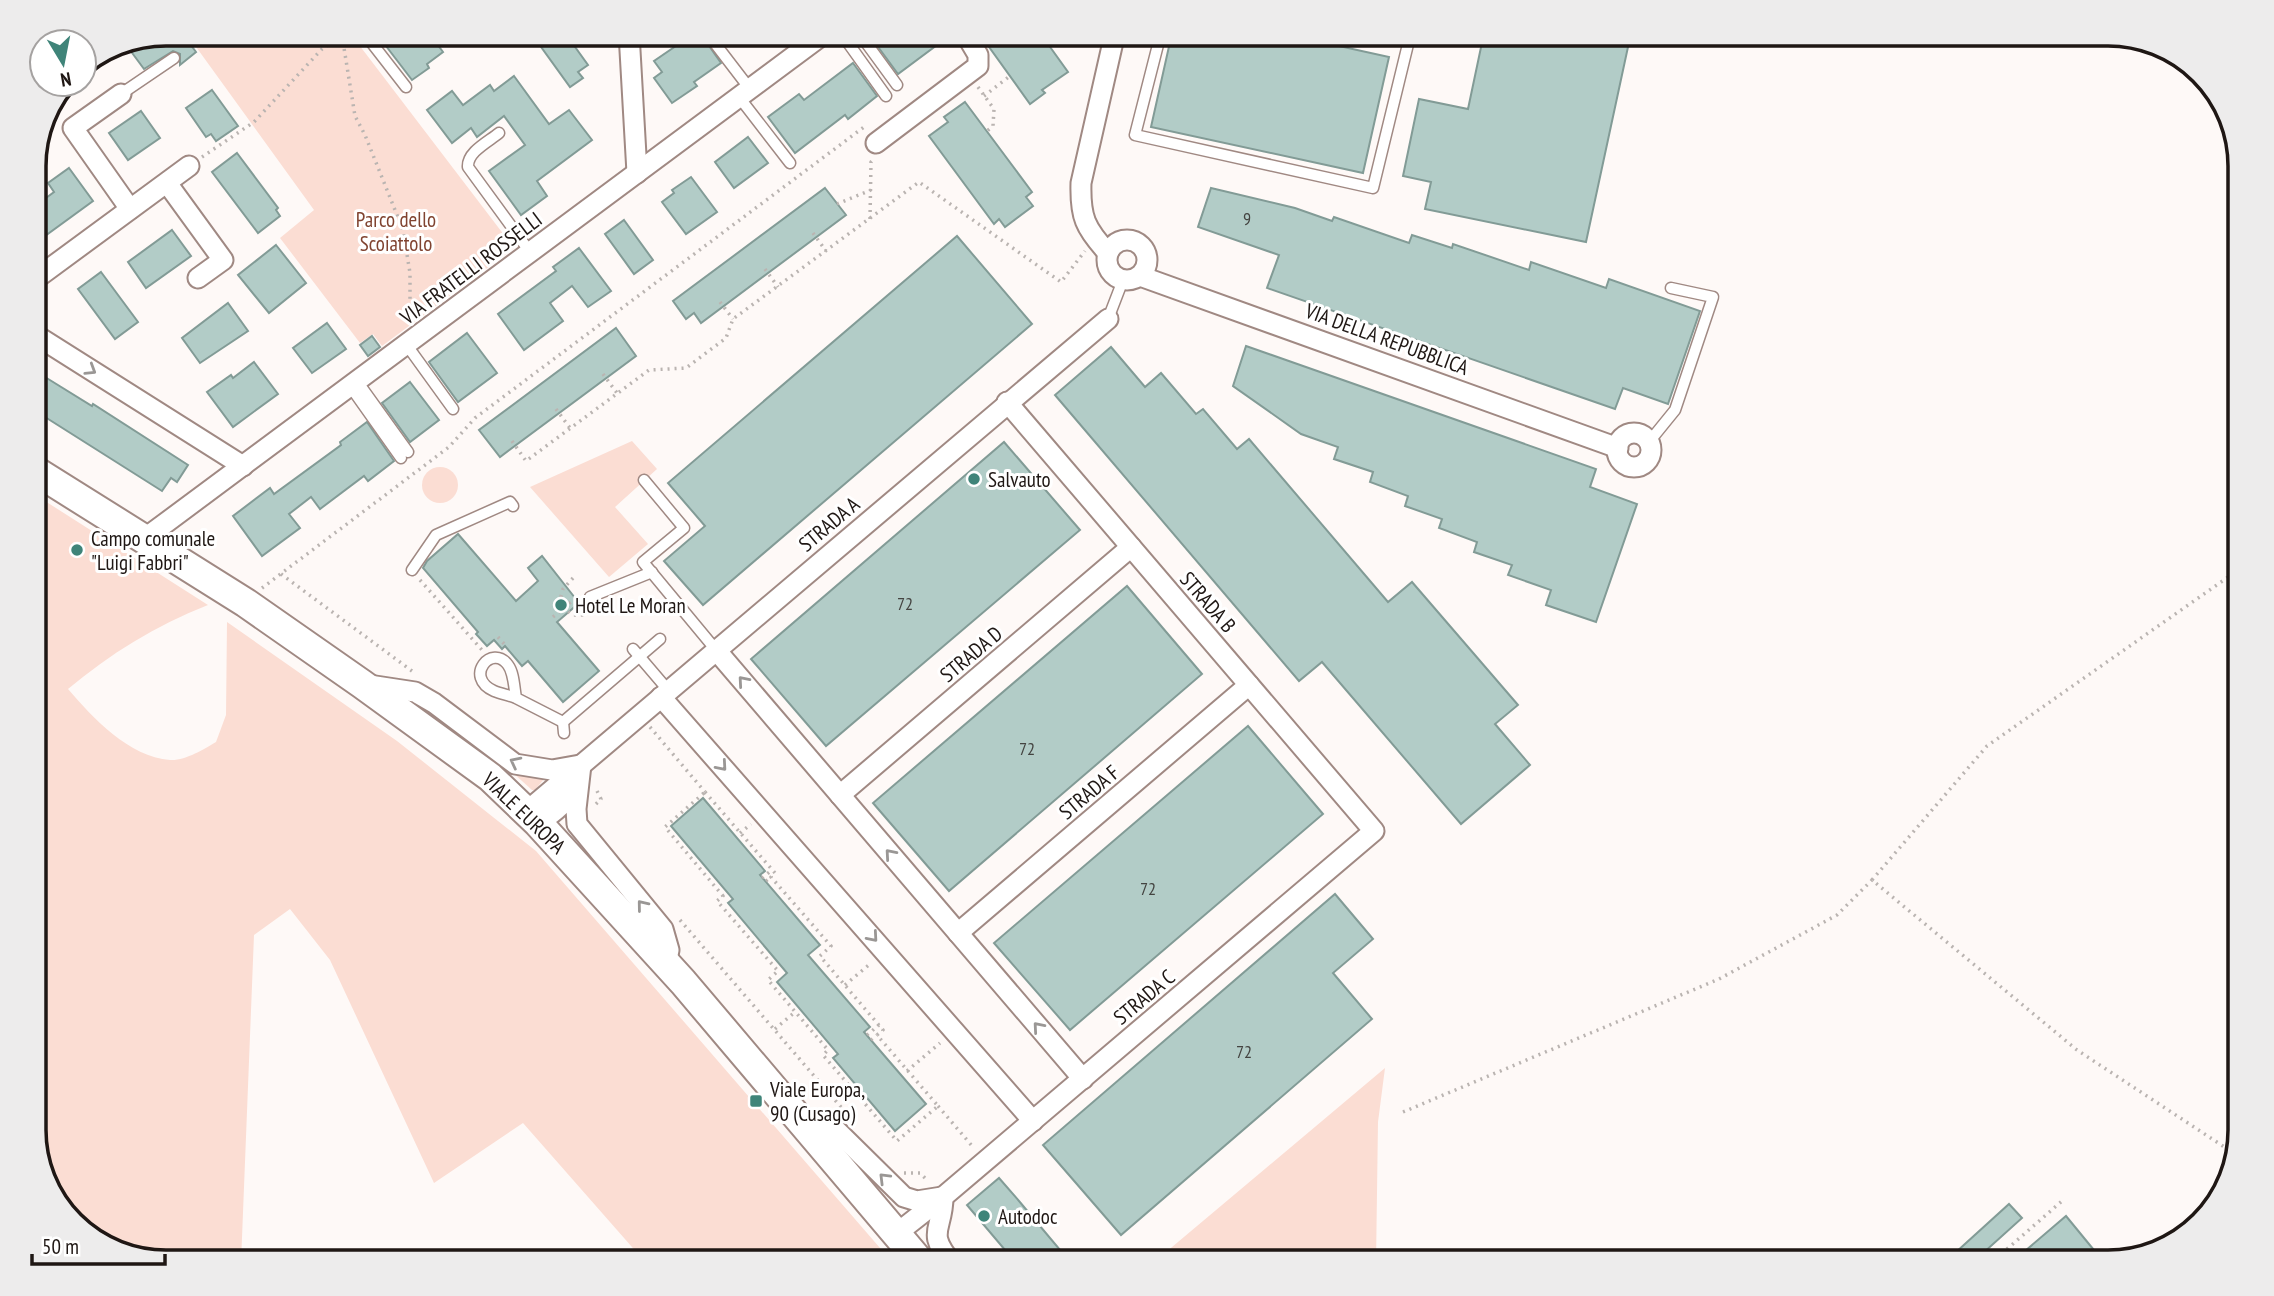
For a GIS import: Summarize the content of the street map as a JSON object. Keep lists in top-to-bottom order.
{
  "streets": {
    "main road": ["VIALE EUROPA"],
    "street": [
      "VIA FRATELLI ROSSELLI",
      "VIA DELLA REPUBBLICA",
      "STRADA A",
      "STRADA B",
      "STRADA D",
      "STRADA F",
      "STRADA C"
    ]
  },
  "crossings": [
    ["VIA FRATELLI ROSSELLI", "VIALE EUROPA"],
    ["STRADA A", "STRADA B"],
    ["STRADA A", "VIALE EUROPA"],
    ["STRADA B", "STRADA D"],
    ["STRADA B", "STRADA F"],
    ["STRADA B", "STRADA C"],
    ["VIALE EUROPA", "STRADA C"]
  ],
  "parks": ["Parco dello Scoiattolo"],
  "places": {
    "other": [
      "Salvauto",
      "Campo comunale \"Luigi Fabbri\"",
      "Hotel Le Moran",
      "Autodoc"
    ],
    "transit": ["Viale Europa, 90 (Cusago)"]
  },
  "house_numbers": [
    "9",
    "72",
    "72",
    "72",
    "72"
  ],
  "scale_bar": "50 m",
  "north": "bottom"
}
